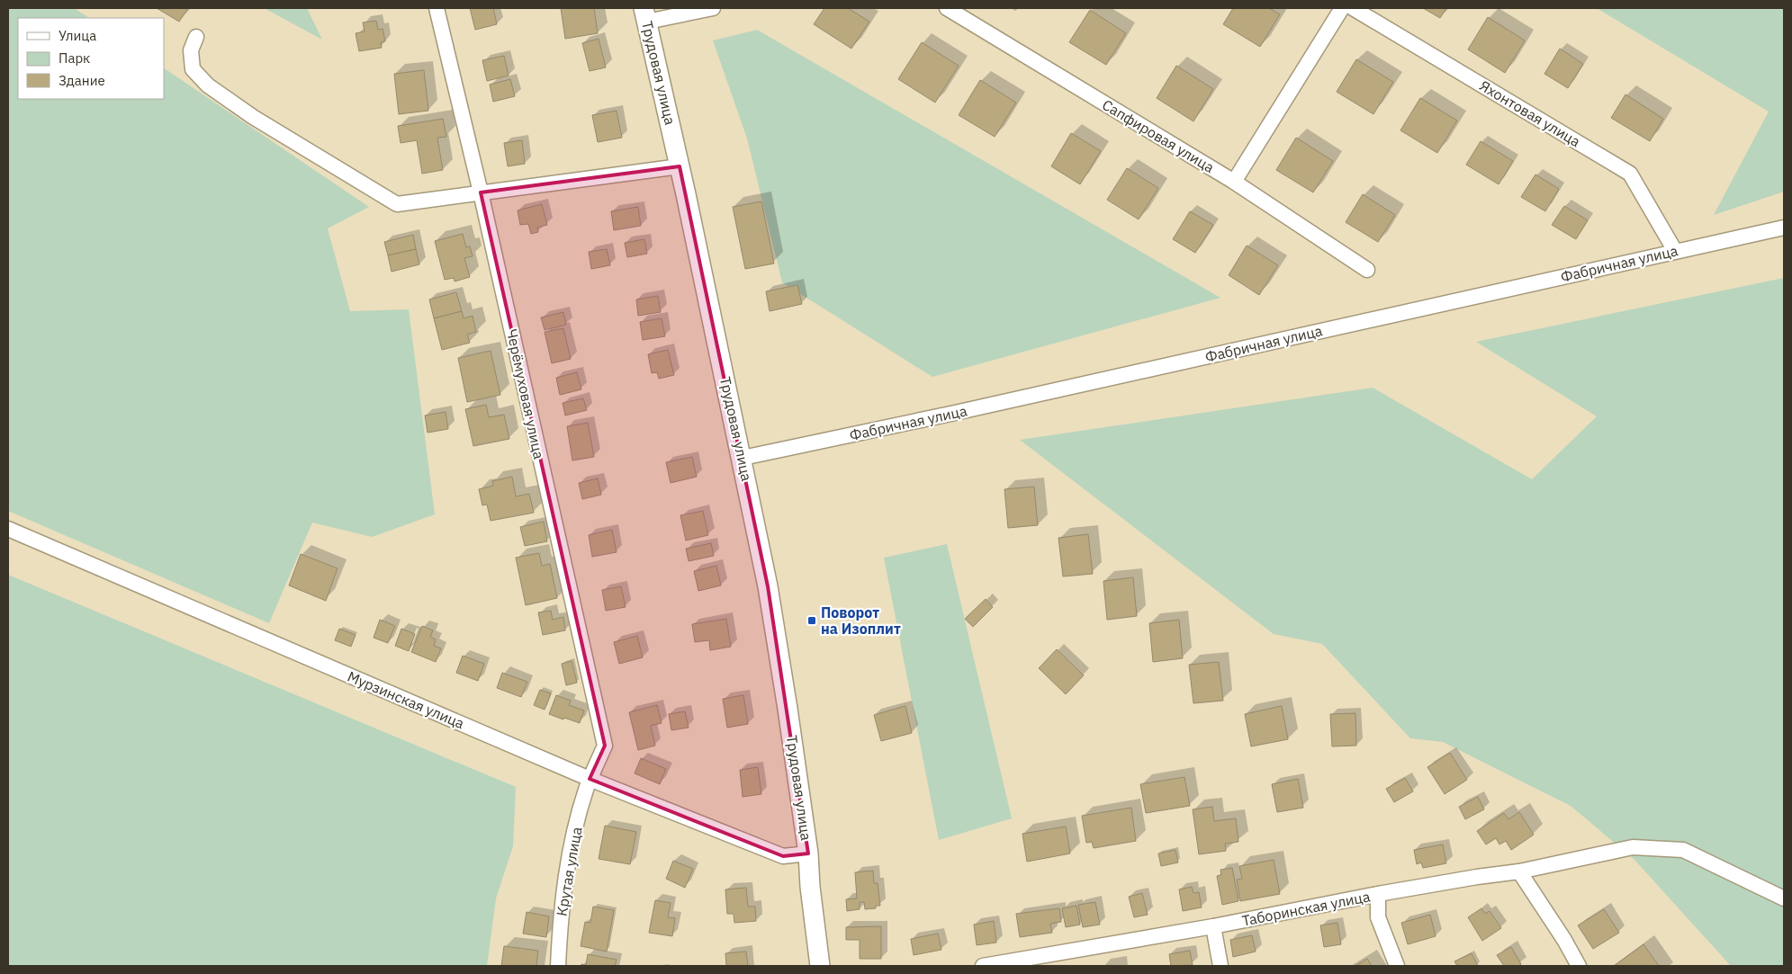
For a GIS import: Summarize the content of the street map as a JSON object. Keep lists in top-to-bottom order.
{
  "streets": {
    "main road": ["Трудовая улица"],
    "street": [
      "Яхонтовая улица",
      "Сапфировая улица",
      "Фабричная улица",
      "Черёмуховая улица",
      "Мурзинская улица",
      "Крутая улица",
      "Таборинская улица"
    ]
  },
  "crossings": [
    ["Трудовая улица", "Фабричная улица"],
    ["Трудовая улица", "Мурзинская улица"],
    ["Яхонтовая улица", "Фабричная улица"],
    ["Черёмуховая улица", "Мурзинская улица"],
    ["Черёмуховая улица", "Крутая улица"],
    ["Мурзинская улица", "Крутая улица"]
  ],
  "places": {
    "transit": ["Поворот на Изоплит"]
  },
  "legend": ["Улица", "Парк", "Здание"]
}
